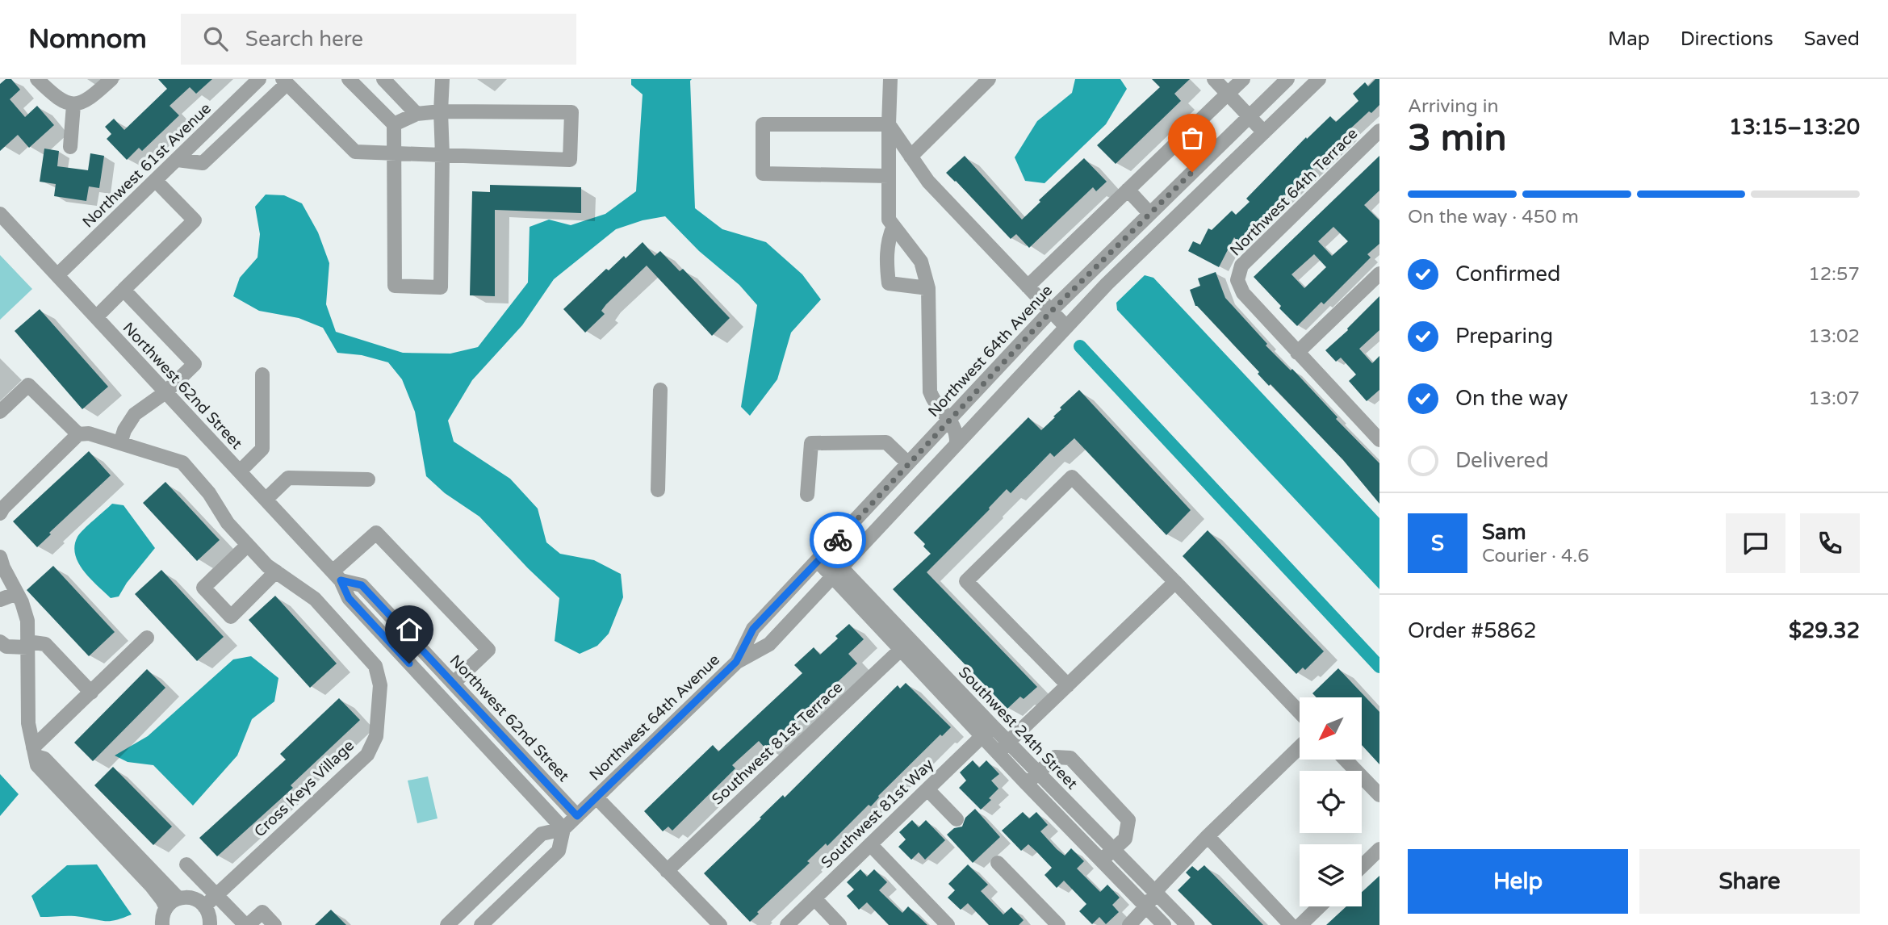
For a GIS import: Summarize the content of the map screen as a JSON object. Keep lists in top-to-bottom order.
{
  "streets": {
    "street": [
      "Northwest 61st Avenue",
      "Northwest 64th Terrace",
      "Northwest 64th Avenue",
      "Northwest 62nd Street",
      "Southwest 24th Street",
      "Southwest 81st Terrace",
      "Cross Keys Village",
      "Southwest 81st Way"
    ]
  },
  "crossings": [
    ["Northwest 61st Avenue", "Northwest 62nd Street"],
    ["Northwest 64th Avenue", "Northwest 62nd Street"],
    ["Northwest 64th Avenue", "Southwest 24th Street"],
    ["Southwest 24th Street", "Southwest 81st Terrace"],
    ["Southwest 24th Street", "Southwest 81st Way"]
  ],
  "north": "bottom left",
  "page": {
    "header": "Nomnom",
    "search": "Search here",
    "nav": ["Map", "Directions", "Saved"],
    "heading": ["3 min", "Arriving in", "13:15–13:20"],
    "panel": [
      "Sam",
      "Courier · 4.6",
      "Order #5862",
      "$29.32"
    ],
    "bar": "On the way · 450 m",
    "list": [
      ["Confirmed", "12:57"],
      ["Preparing", "13:02"],
      ["On the way", "13:07"],
      "Delivered"
    ],
    "round": "S",
    "buttons": ["Help", "Share"]
  }
}
